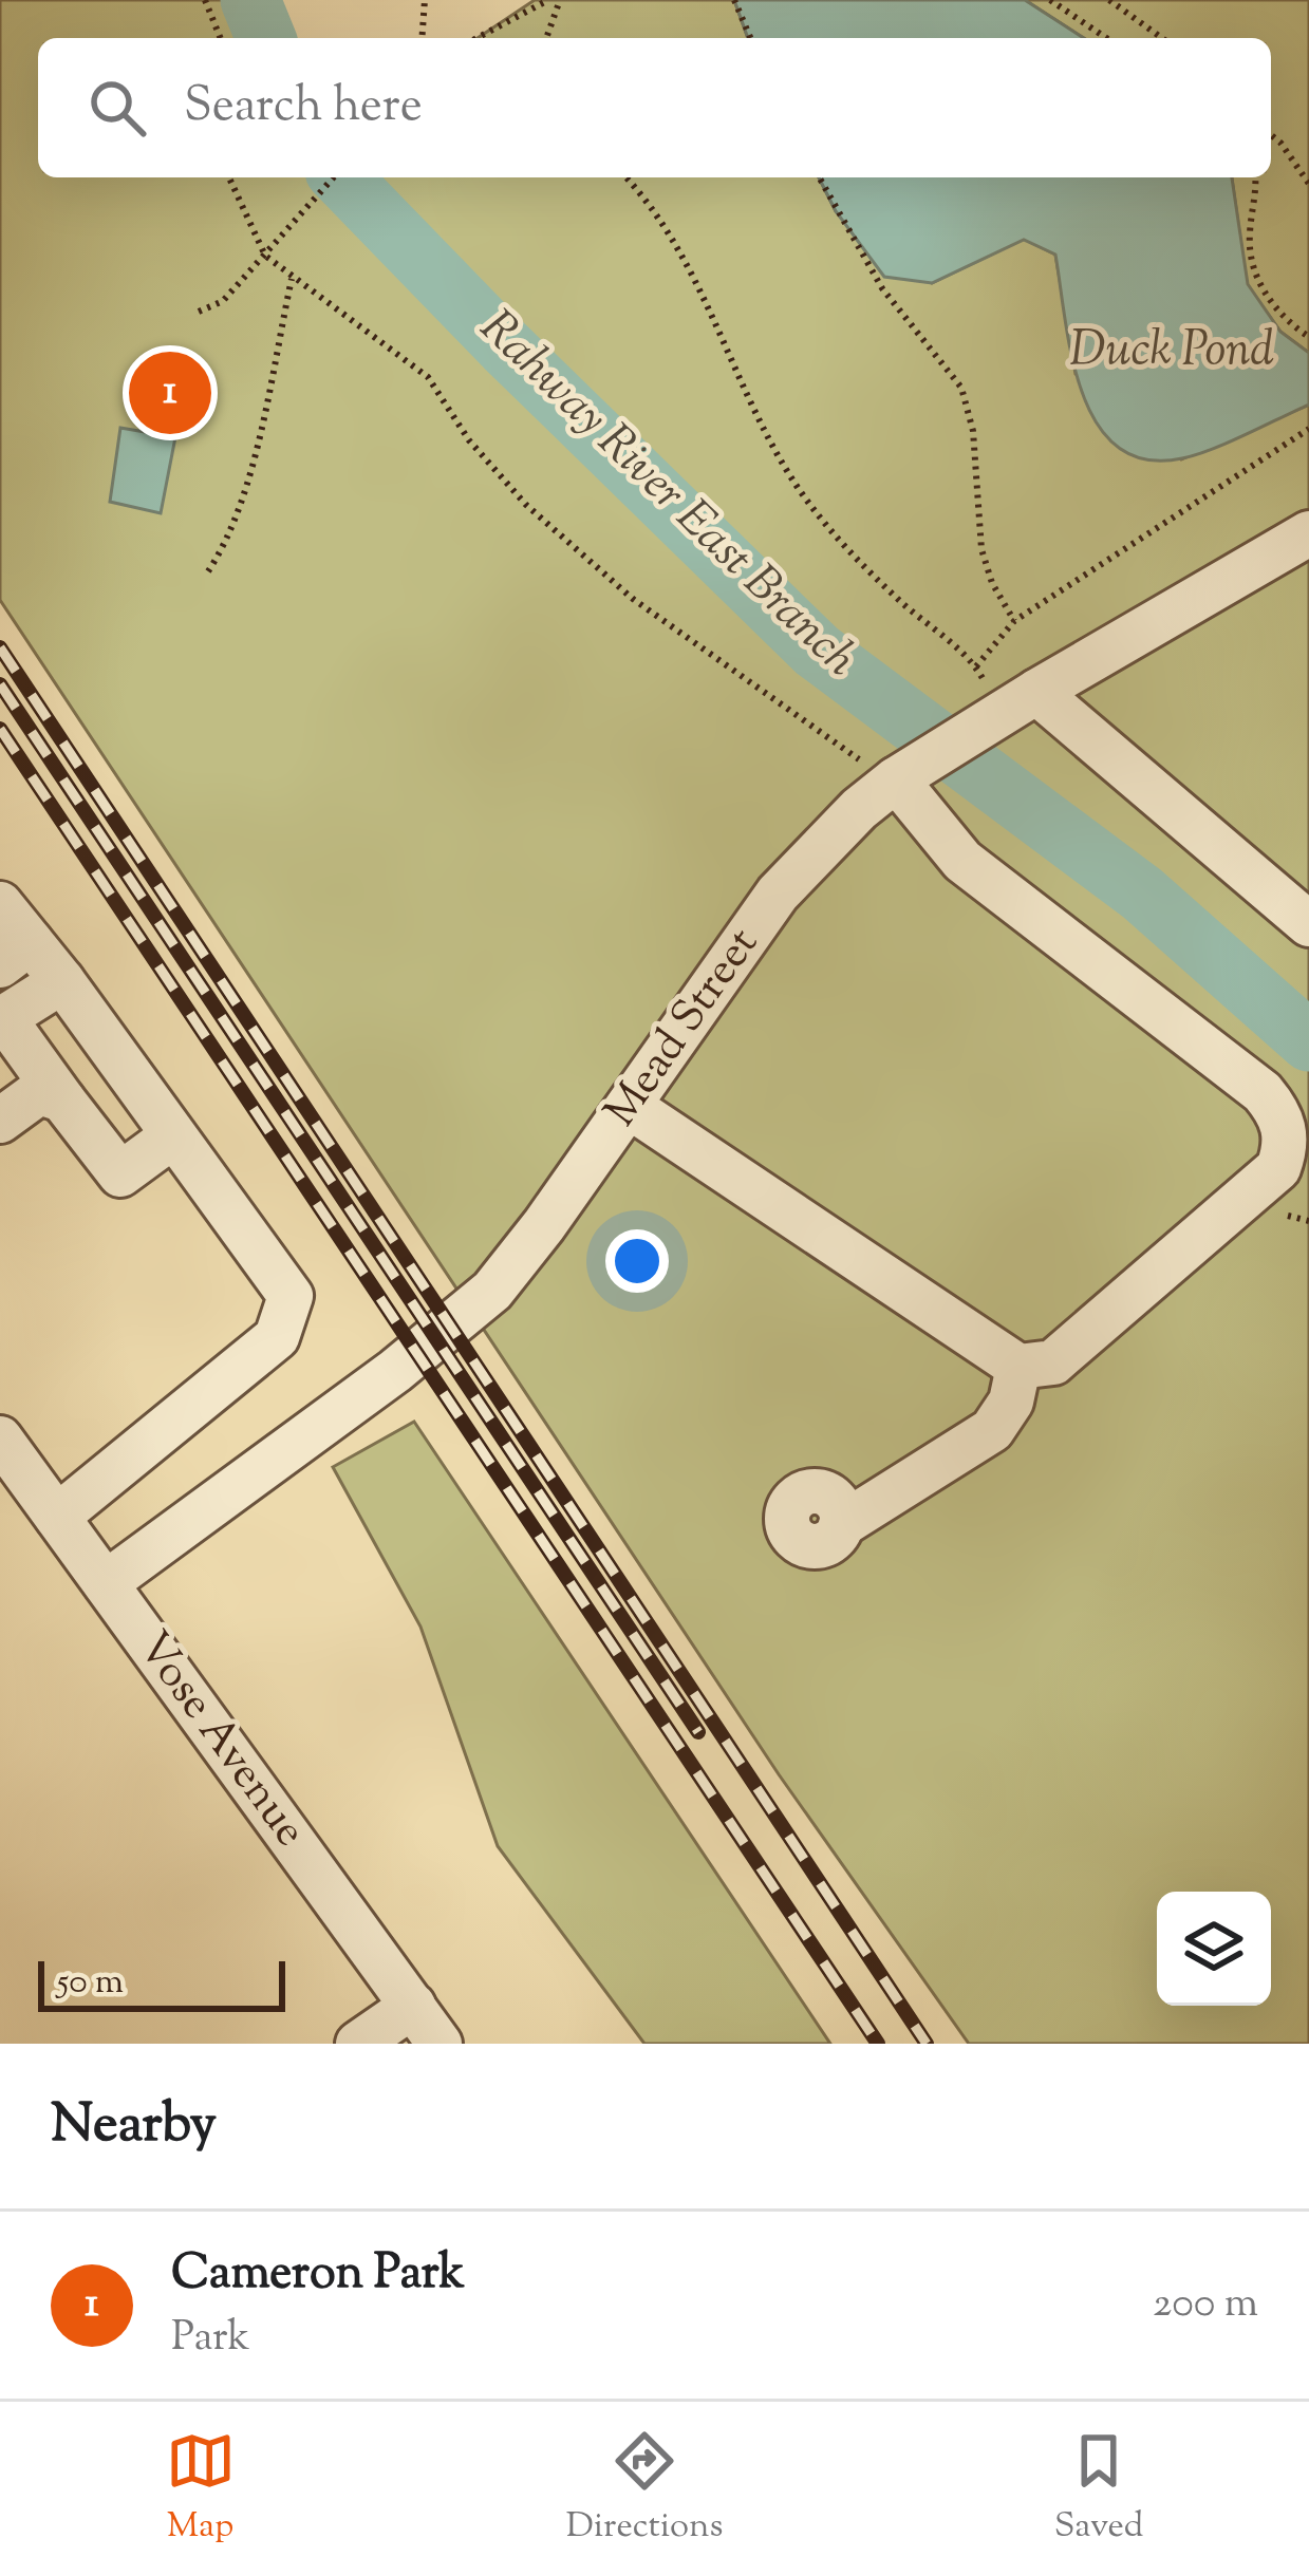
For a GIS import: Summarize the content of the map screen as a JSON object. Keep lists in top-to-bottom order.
{
  "streets": {
    "street": ["Mead Street", "Vose Avenue"]
  },
  "crossings": [
    ["Mead Street", "Vose Avenue"]
  ],
  "water": ["Duck Pond", "Rahway River East Branch"],
  "scale_bar": "50 m",
  "page": {
    "search": "Search here",
    "pins": "1",
    "scale": "50 m",
    "heading": "Nearby",
    "list": [
      {
        "mark": "1",
        "name": "Cameron Park",
        "note": "Park",
        "value": "200 m"
      }
    ],
    "nav": ["Map", "Directions", "Saved"]
  }
}
